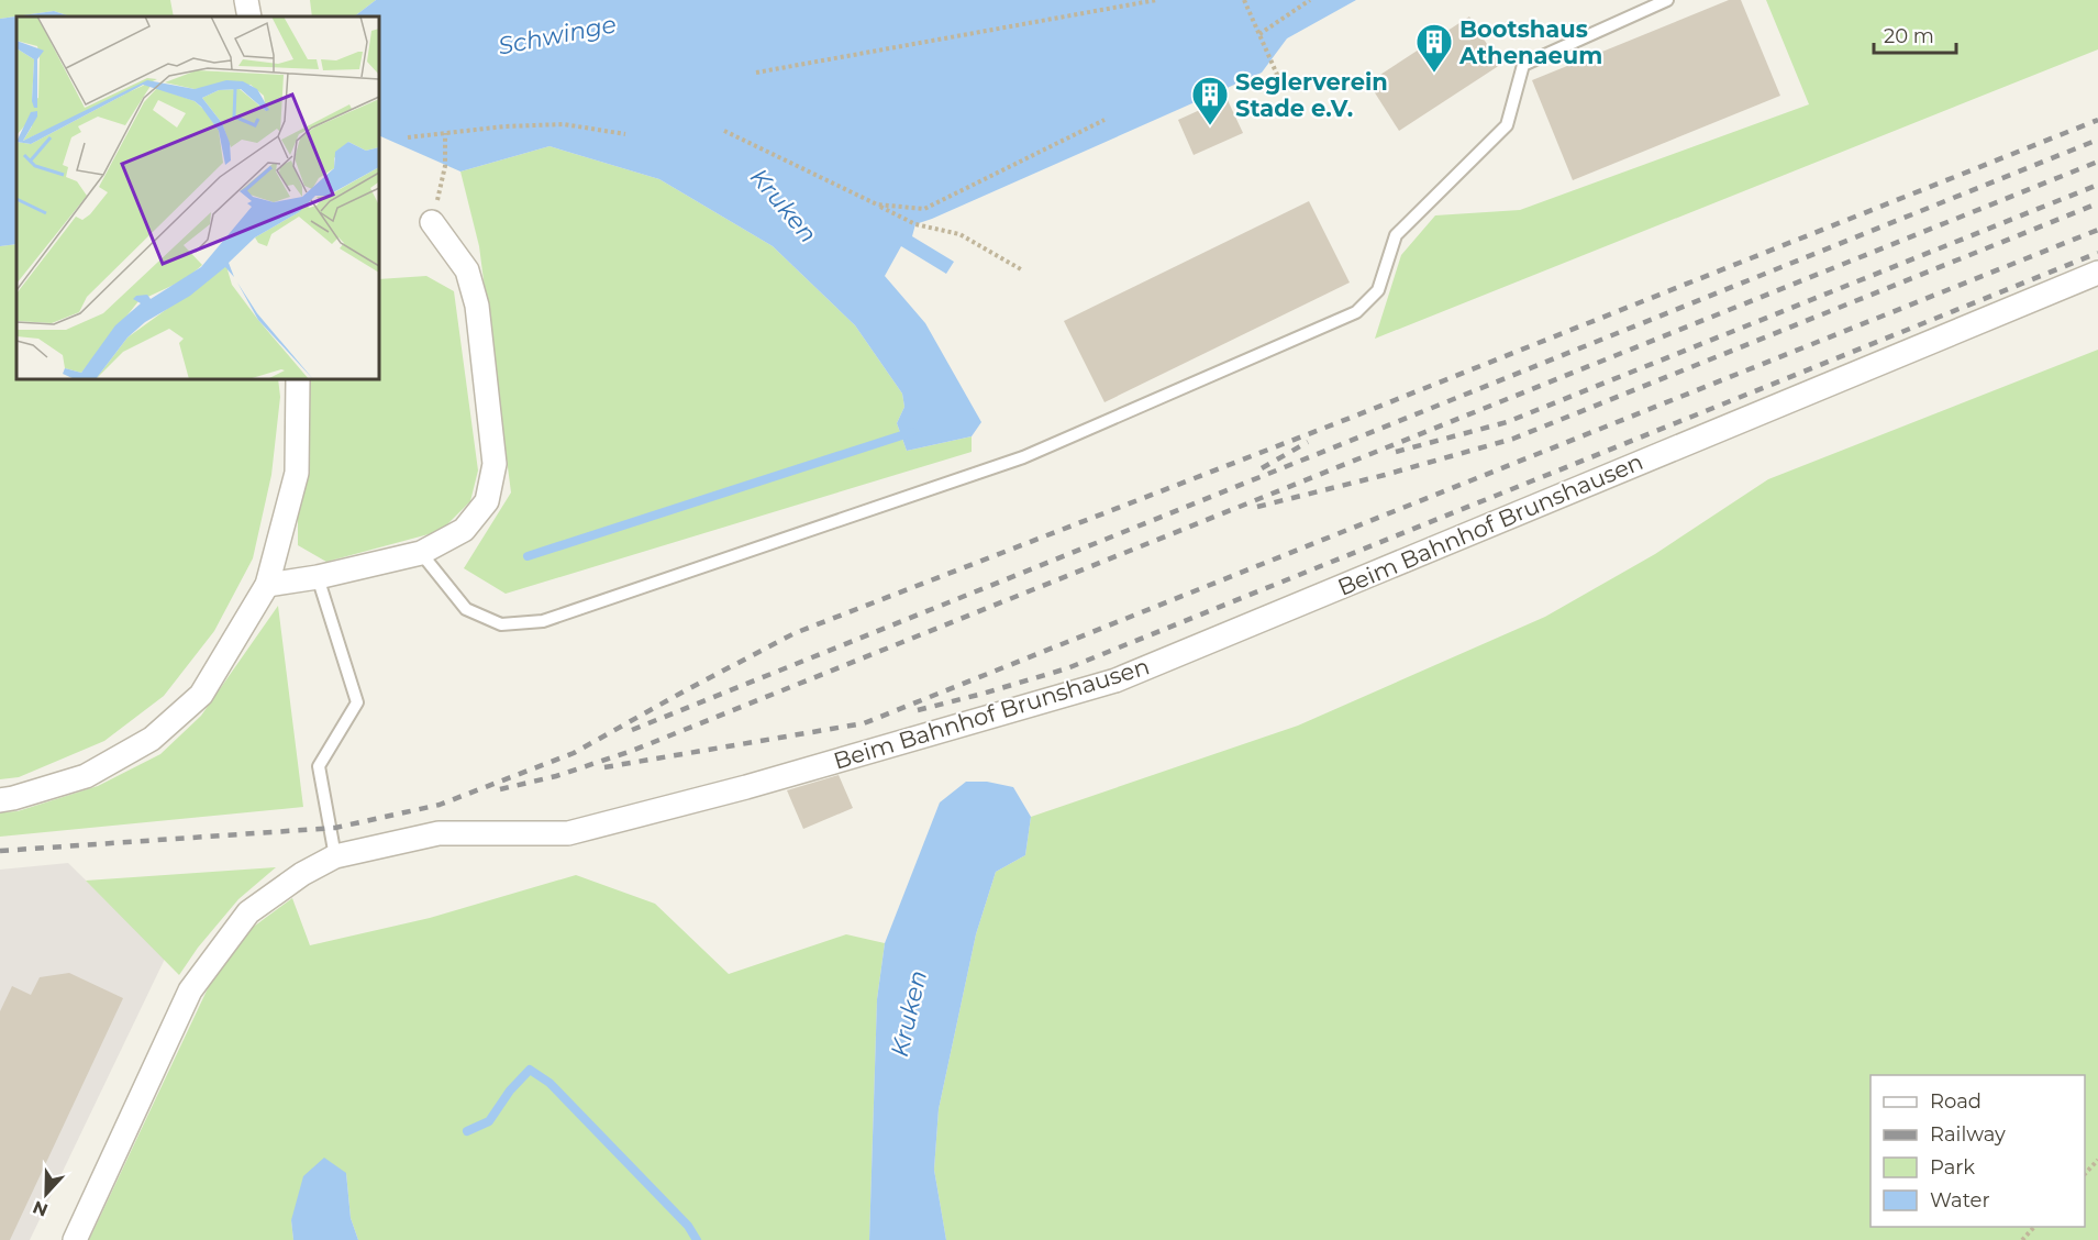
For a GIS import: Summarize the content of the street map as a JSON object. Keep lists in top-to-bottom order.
{
  "streets": {
    "street": ["Beim Bahnhof Brunshausen"]
  },
  "water": ["Schwinge", "Kruken"],
  "places": {
    "building": ["Bootshaus Athenaeum", "Seglerverein Stade e.V."]
  },
  "legend": [
    "Road",
    "Railway",
    "Park",
    "Water"
  ],
  "scale_bar": "20 m",
  "north": "bottom"
}
